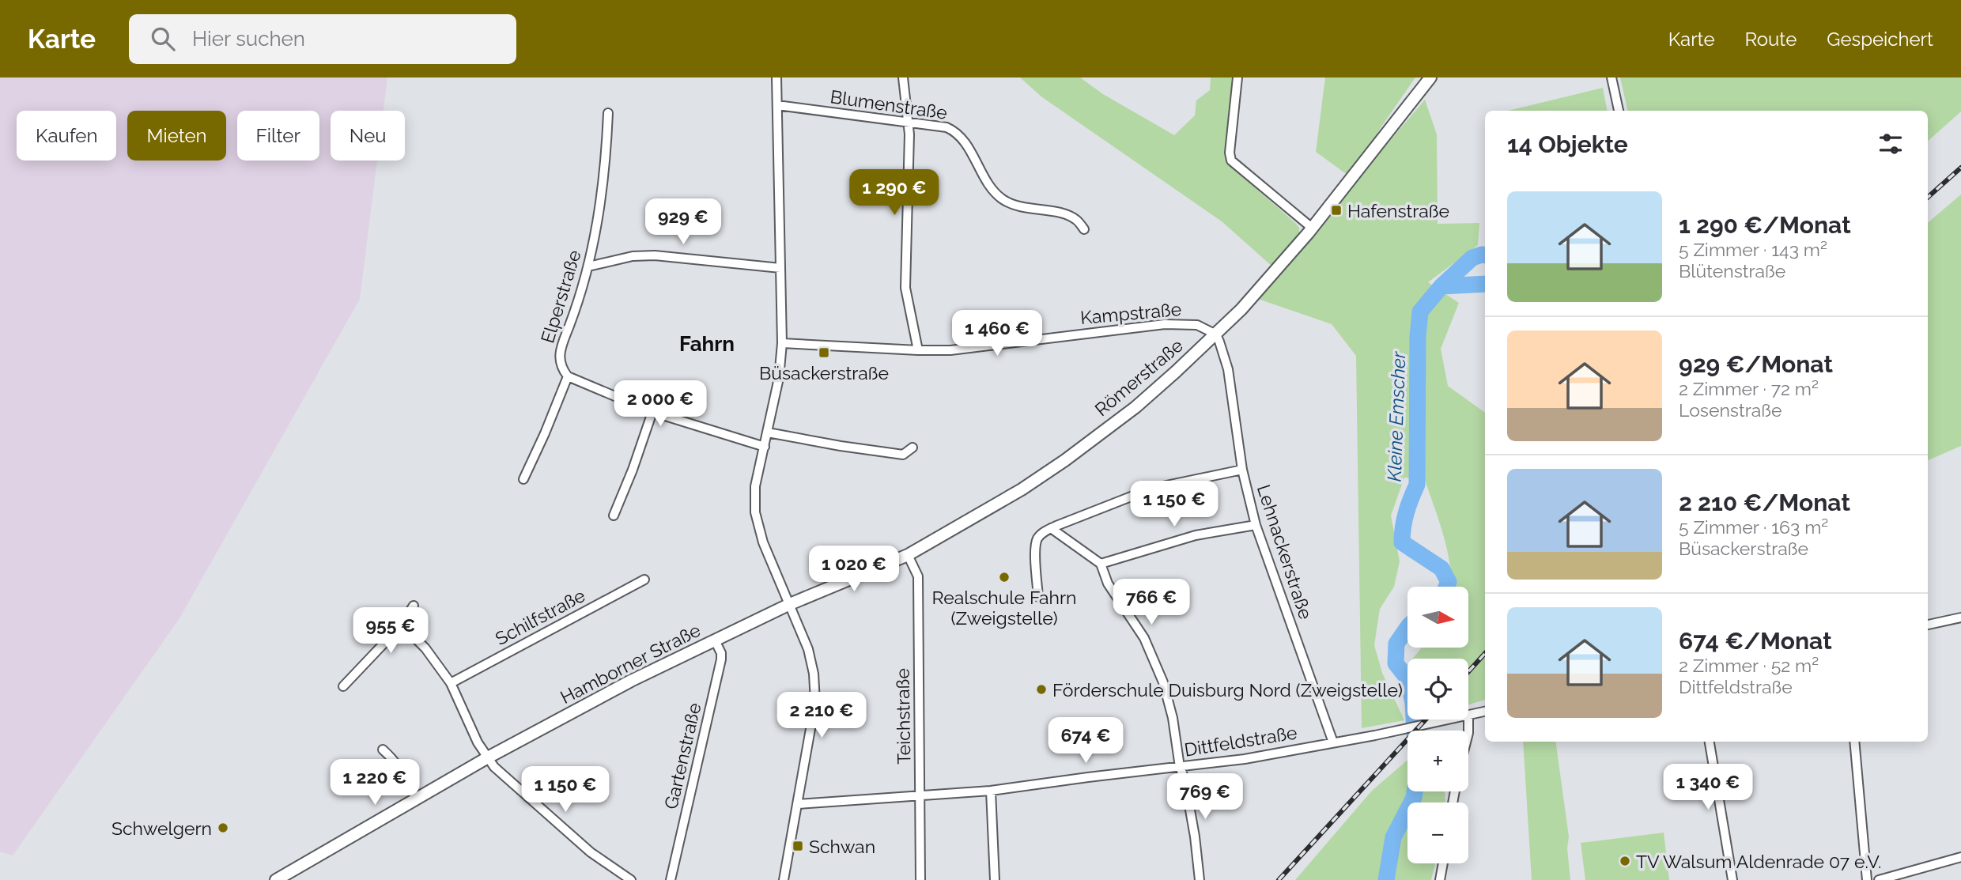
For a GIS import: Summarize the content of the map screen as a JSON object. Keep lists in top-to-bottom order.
{
  "streets": {
    "street": [
      "Blumenstraße",
      "Elperstraße",
      "Kampstraße",
      "Römerstraße",
      "Lehnackerstraße",
      "Schilfstraße",
      "Hamborner Straße",
      "Teichstraße",
      "Dittfeldstraße",
      "Gartenstraße"
    ]
  },
  "crossings": [
    ["Kampstraße", "Römerstraße"],
    ["Kampstraße", "Lehnackerstraße"],
    ["Römerstraße", "Lehnackerstraße"],
    ["Römerstraße", "Hamborner Straße"],
    ["Römerstraße", "Teichstraße"],
    ["Lehnackerstraße", "Dittfeldstraße"],
    ["Hamborner Straße", "Gartenstraße"],
    ["Teichstraße", "Dittfeldstraße"]
  ],
  "districts": ["Fahrn"],
  "water": ["Kleine Emscher"],
  "places": {
    "transit": ["Hafenstraße", "Büsackerstraße", "Schwan"],
    "other": [
      "Realschule Fahrn (Zweigstelle)",
      "Förderschule Duisburg Nord (Zweigstelle)",
      "Schwelgern",
      "TV Walsum Aldenrade 07 e.V."
    ]
  },
  "north": "right",
  "page": {
    "header": "Karte",
    "search": "Hier suchen",
    "nav": ["Karte", "Route", "Gespeichert"],
    "chip": [
      "Kaufen",
      "Mieten",
      "Filter",
      "Neu"
    ],
    "heading": "14 Objekte",
    "price": [
      "1 290 €",
      "929 €",
      "1 460 €",
      "2 000 €",
      "1 150 €",
      "1 020 €",
      "766 €",
      "955 €",
      "2 210 €",
      "674 €",
      "1 220 €",
      "1 340 €",
      "1 150 €",
      "769 €"
    ],
    "list": [
      {
        "name": "1 290 €/Monat",
        "note": "5 Zimmer · 143 m² · Blütenstraße"
      },
      {
        "name": "929 €/Monat",
        "note": "2 Zimmer · 72 m² · Losenstraße"
      },
      {
        "name": "2 210 €/Monat",
        "note": "5 Zimmer · 163 m² · Büsackerstraße"
      },
      {
        "name": "674 €/Monat",
        "note": "2 Zimmer · 52 m² · Dittfeldstraße"
      }
    ],
    "map_buttons": ["+", "−"]
  }
}
